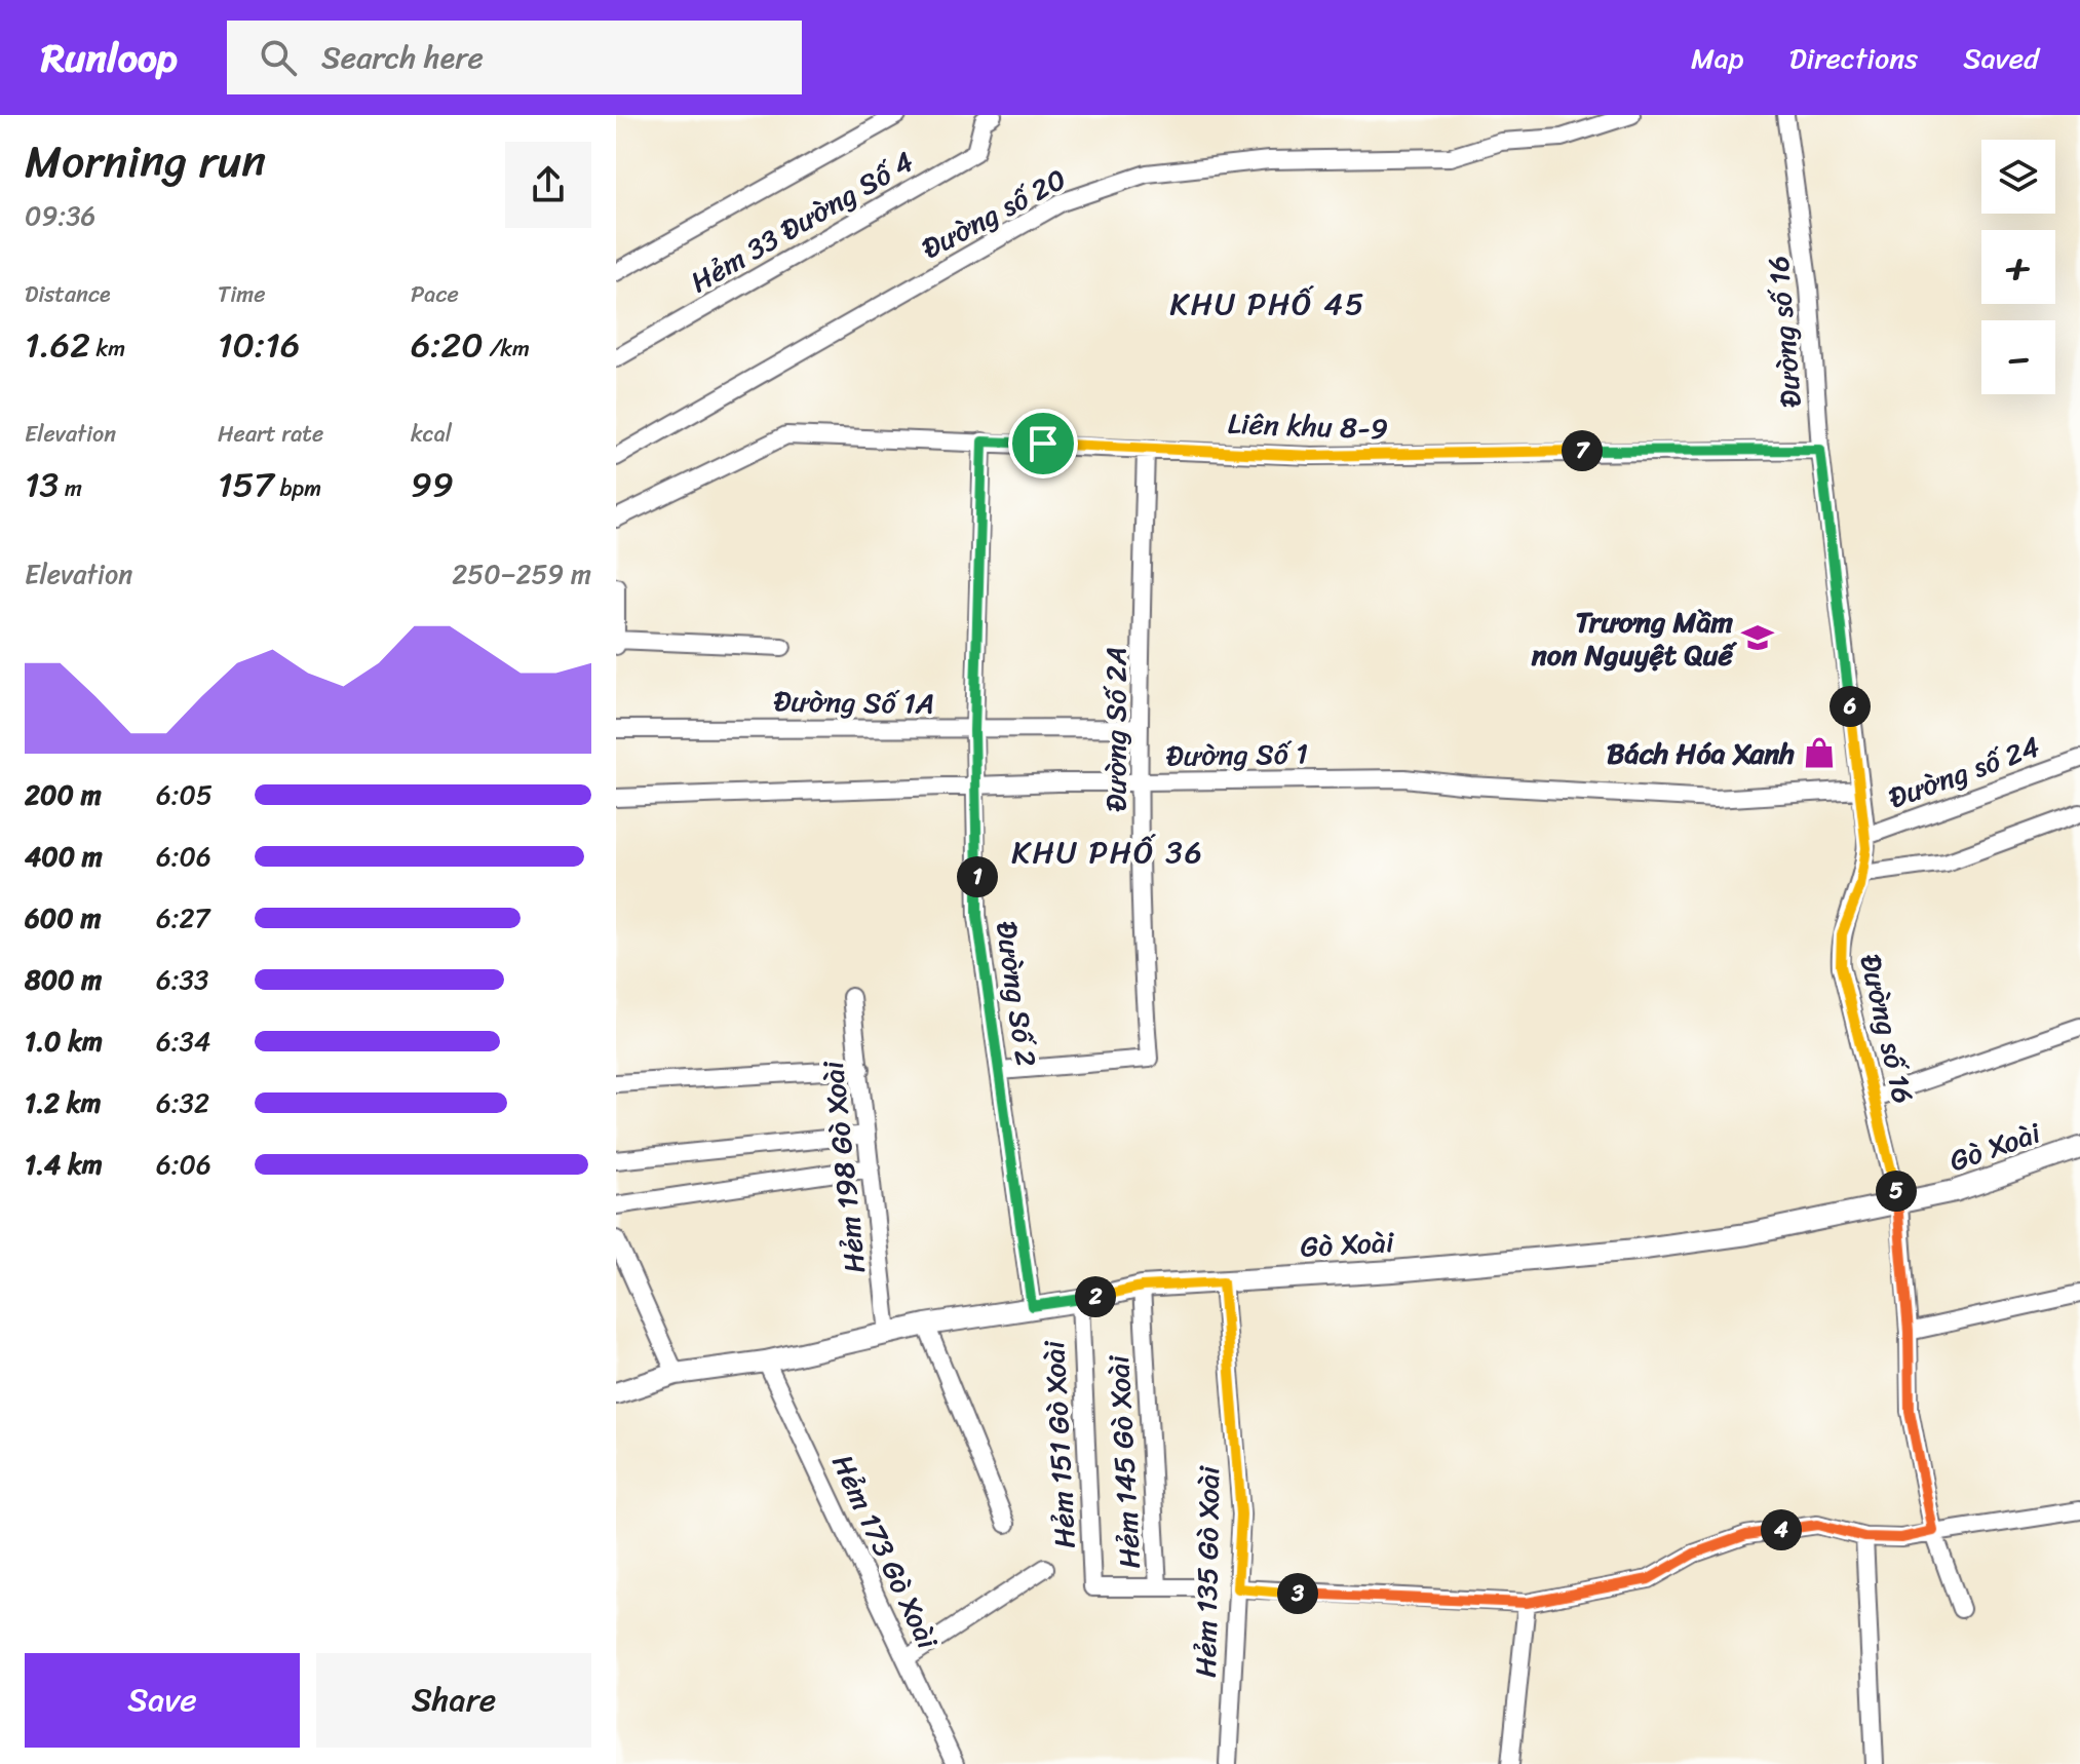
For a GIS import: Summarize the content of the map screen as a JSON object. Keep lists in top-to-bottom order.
{
  "streets": {
    "street": [
      "Đường số 20",
      "Hẻm 33 Đường Số 4",
      "Đường số 16",
      "Liên khu 8-9",
      "Đường Số 1A",
      "Đường Số 2A",
      "Đường Số 1",
      "Đường số 24",
      "Đường Số 2",
      "Gò Xoài",
      "Hẻm 198 Gò Xoài",
      "Hẻm 151 Gò Xoài",
      "Hẻm 145 Gò Xoài",
      "Hẻm 173 Gò Xoài",
      "Hẻm 135 Gò Xoài"
    ]
  },
  "crossings": [
    ["Đường số 16", "Liên khu 8-9"],
    ["Đường số 16", "Đường Số 1"],
    ["Đường số 16", "Đường số 24"],
    ["Đường số 16", "Gò Xoài"],
    ["Liên khu 8-9", "Đường Số 2A"],
    ["Liên khu 8-9", "Đường Số 2"],
    ["Đường Số 1A", "Đường Số 2A"],
    ["Đường Số 1A", "Đường Số 2"],
    ["Đường Số 2A", "Đường Số 1"],
    ["Đường Số 2A", "Đường Số 2"],
    ["Đường Số 1", "Đường Số 2"],
    ["Đường Số 2", "Gò Xoài"],
    ["Gò Xoài", "Hẻm 198 Gò Xoài"],
    ["Gò Xoài", "Hẻm 151 Gò Xoài"],
    ["Gò Xoài", "Hẻm 145 Gò Xoài"],
    ["Gò Xoài", "Hẻm 173 Gò Xoài"],
    ["Gò Xoài", "Hẻm 135 Gò Xoài"],
    ["Hẻm 151 Gò Xoài", "Hẻm 145 Gò Xoài"]
  ],
  "districts": ["KHU PHỐ 45", "KHU PHỐ 36"],
  "places": {
    "school or university": ["Trương Mầm non Nguyệt Quế"],
    "shop": ["Bách Hóa Xanh"]
  },
  "page": {
    "header": "Runloop",
    "search": "Search here",
    "nav": ["Map", "Directions", "Saved"],
    "heading": ["Morning run", "09:36"],
    "map_buttons": ["+", "−"],
    "stats": [
      ["Distance", "1.62 km"],
      ["Time", "10:16"],
      ["Pace", "6:20 /km"],
      ["Elevation", "13 m"],
      ["Heart rate", "157 bpm"],
      ["kcal", "99"]
    ],
    "pins": [
      "7",
      "6",
      "1",
      "5",
      "2",
      "4",
      "3"
    ],
    "chart": ["Elevation", "250–259 m"],
    "list": [
      {
        "name": "200 m",
        "note": "6:05"
      },
      {
        "name": "400 m",
        "note": "6:06"
      },
      {
        "name": "600 m",
        "note": "6:27"
      },
      {
        "name": "800 m",
        "note": "6:33"
      },
      {
        "name": "1.0 km",
        "note": "6:34"
      },
      {
        "name": "1.2 km",
        "note": "6:32"
      },
      {
        "name": "1.4 km",
        "note": "6:06"
      }
    ],
    "buttons": ["Save", "Share"]
  }
}
